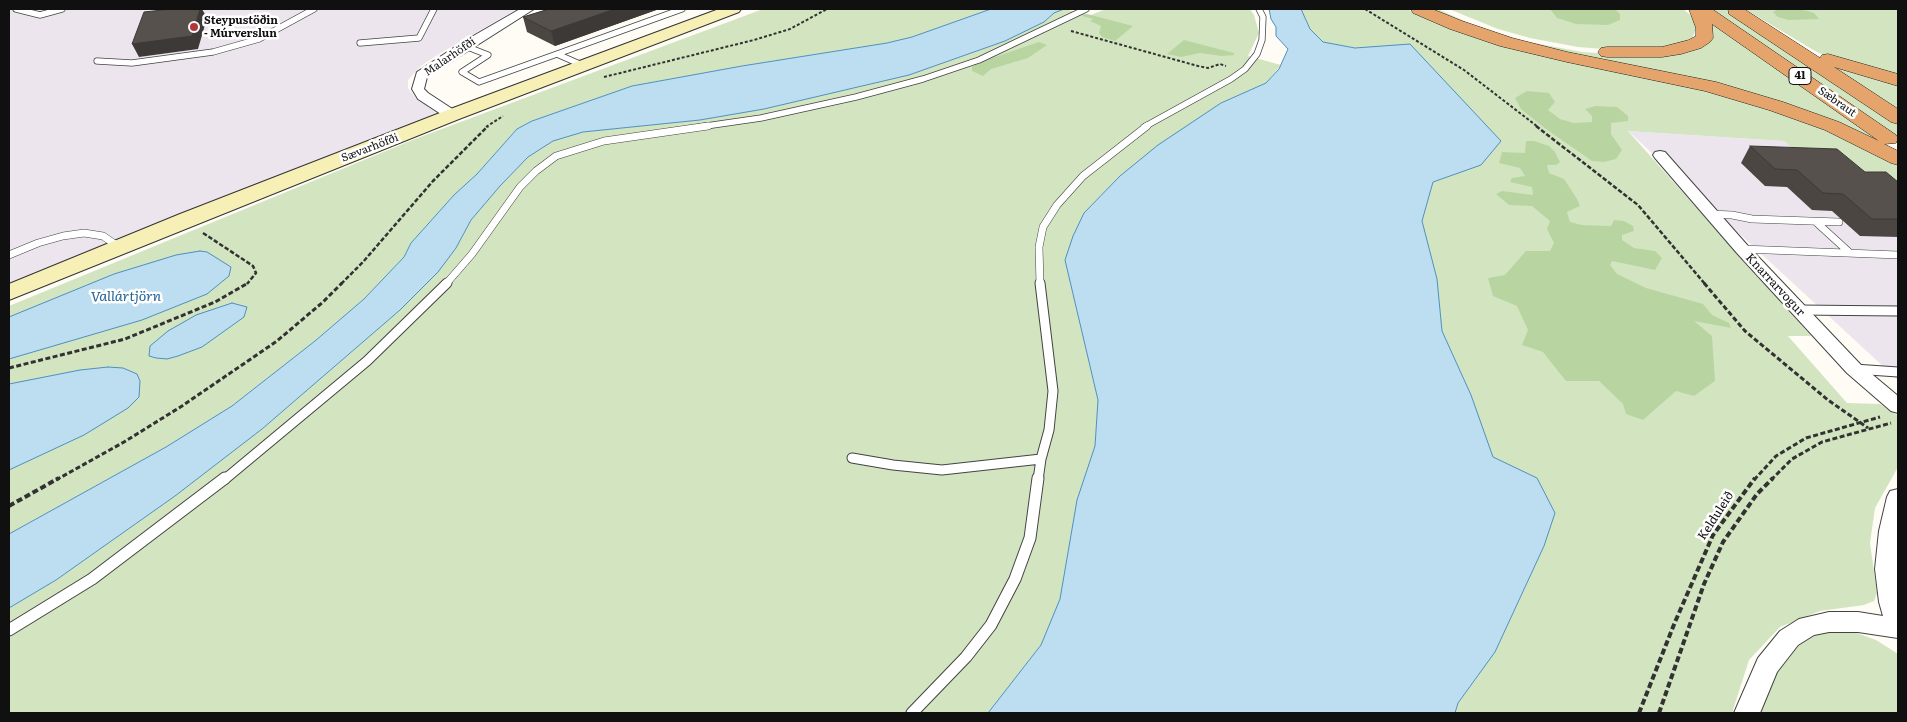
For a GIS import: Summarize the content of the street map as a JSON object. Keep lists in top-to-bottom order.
{
  "streets": {
    "highway": ["41", "Sæbraut"],
    "street": ["Malarhöfði", "Sævarhöfði", "Knarrarvogur"],
    "path": ["Kelduleið"]
  },
  "crossings": [
    ["Malarhöfði", "Sævarhöfði"],
    ["41", "Sæbraut"],
    ["Knarrarvogur", "Kelduleið"]
  ],
  "water": ["Vallártjörn"],
  "places": ["Steypustöðin - Múrverslun"]
}
